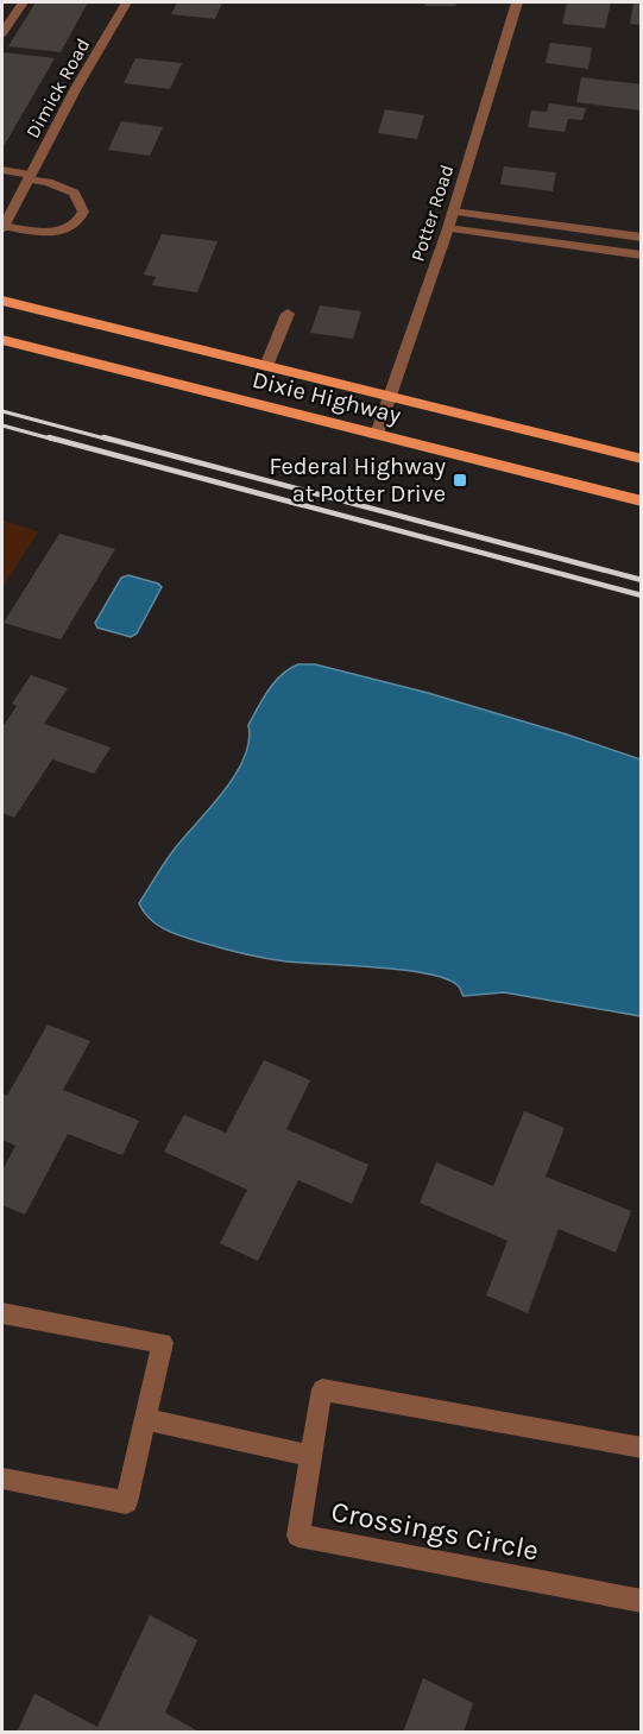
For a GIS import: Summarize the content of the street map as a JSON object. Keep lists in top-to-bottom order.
{
  "streets": {
    "main road": ["Dixie Highway"],
    "street": ["Dimick Road", "Potter Road", "Crossings Circle"]
  },
  "crossings": [
    ["Potter Road", "Dixie Highway"]
  ],
  "places": {
    "transit": ["Federal Highway at Potter Drive"]
  }
}
